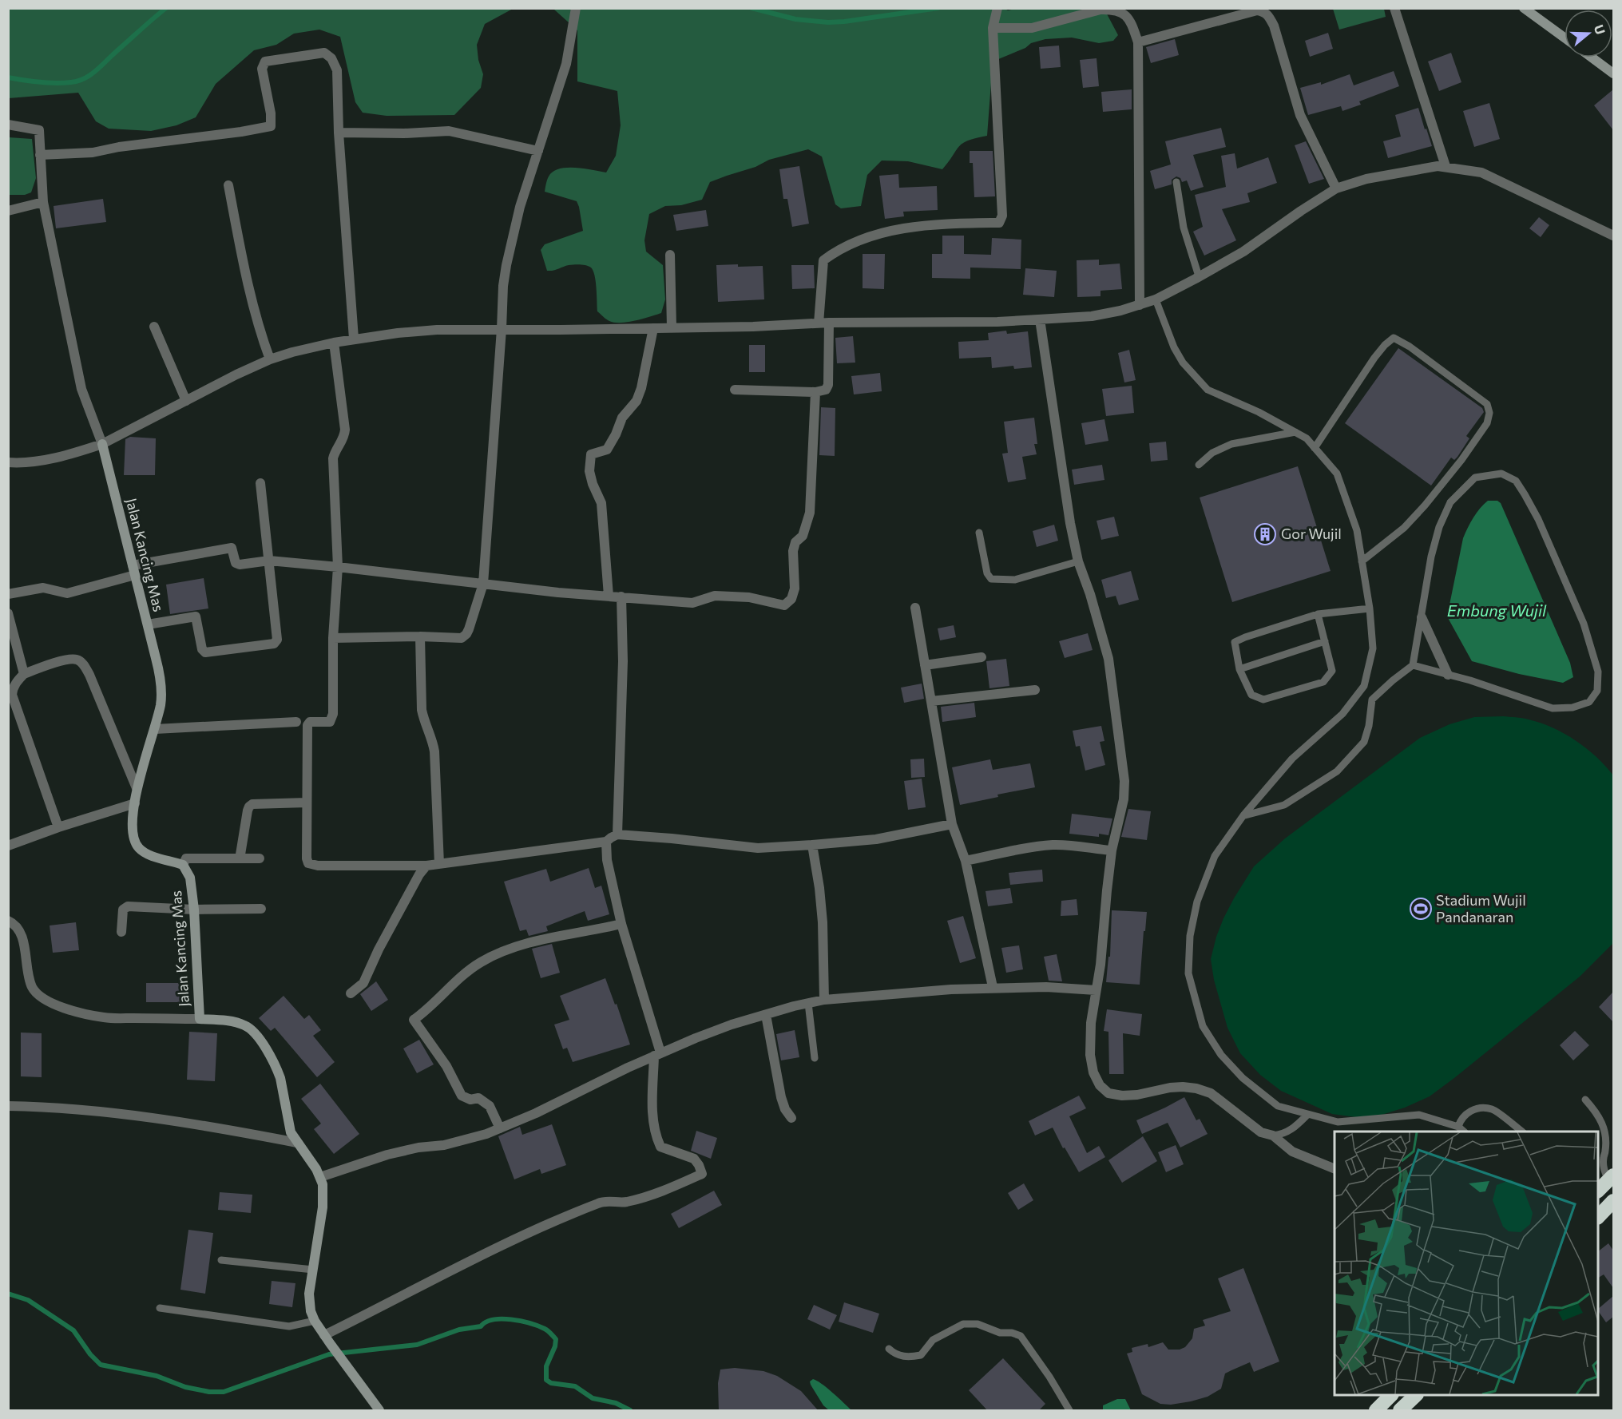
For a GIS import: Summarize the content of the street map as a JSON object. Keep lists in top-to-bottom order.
{
  "streets": {
    "street": ["Jalan Kancing Mas"]
  },
  "water": ["Embung Wujil"],
  "places": {
    "building": ["Gor Wujil"],
    "sports": ["Stadium Wujil Pandanaran"]
  },
  "north": "right"
}
